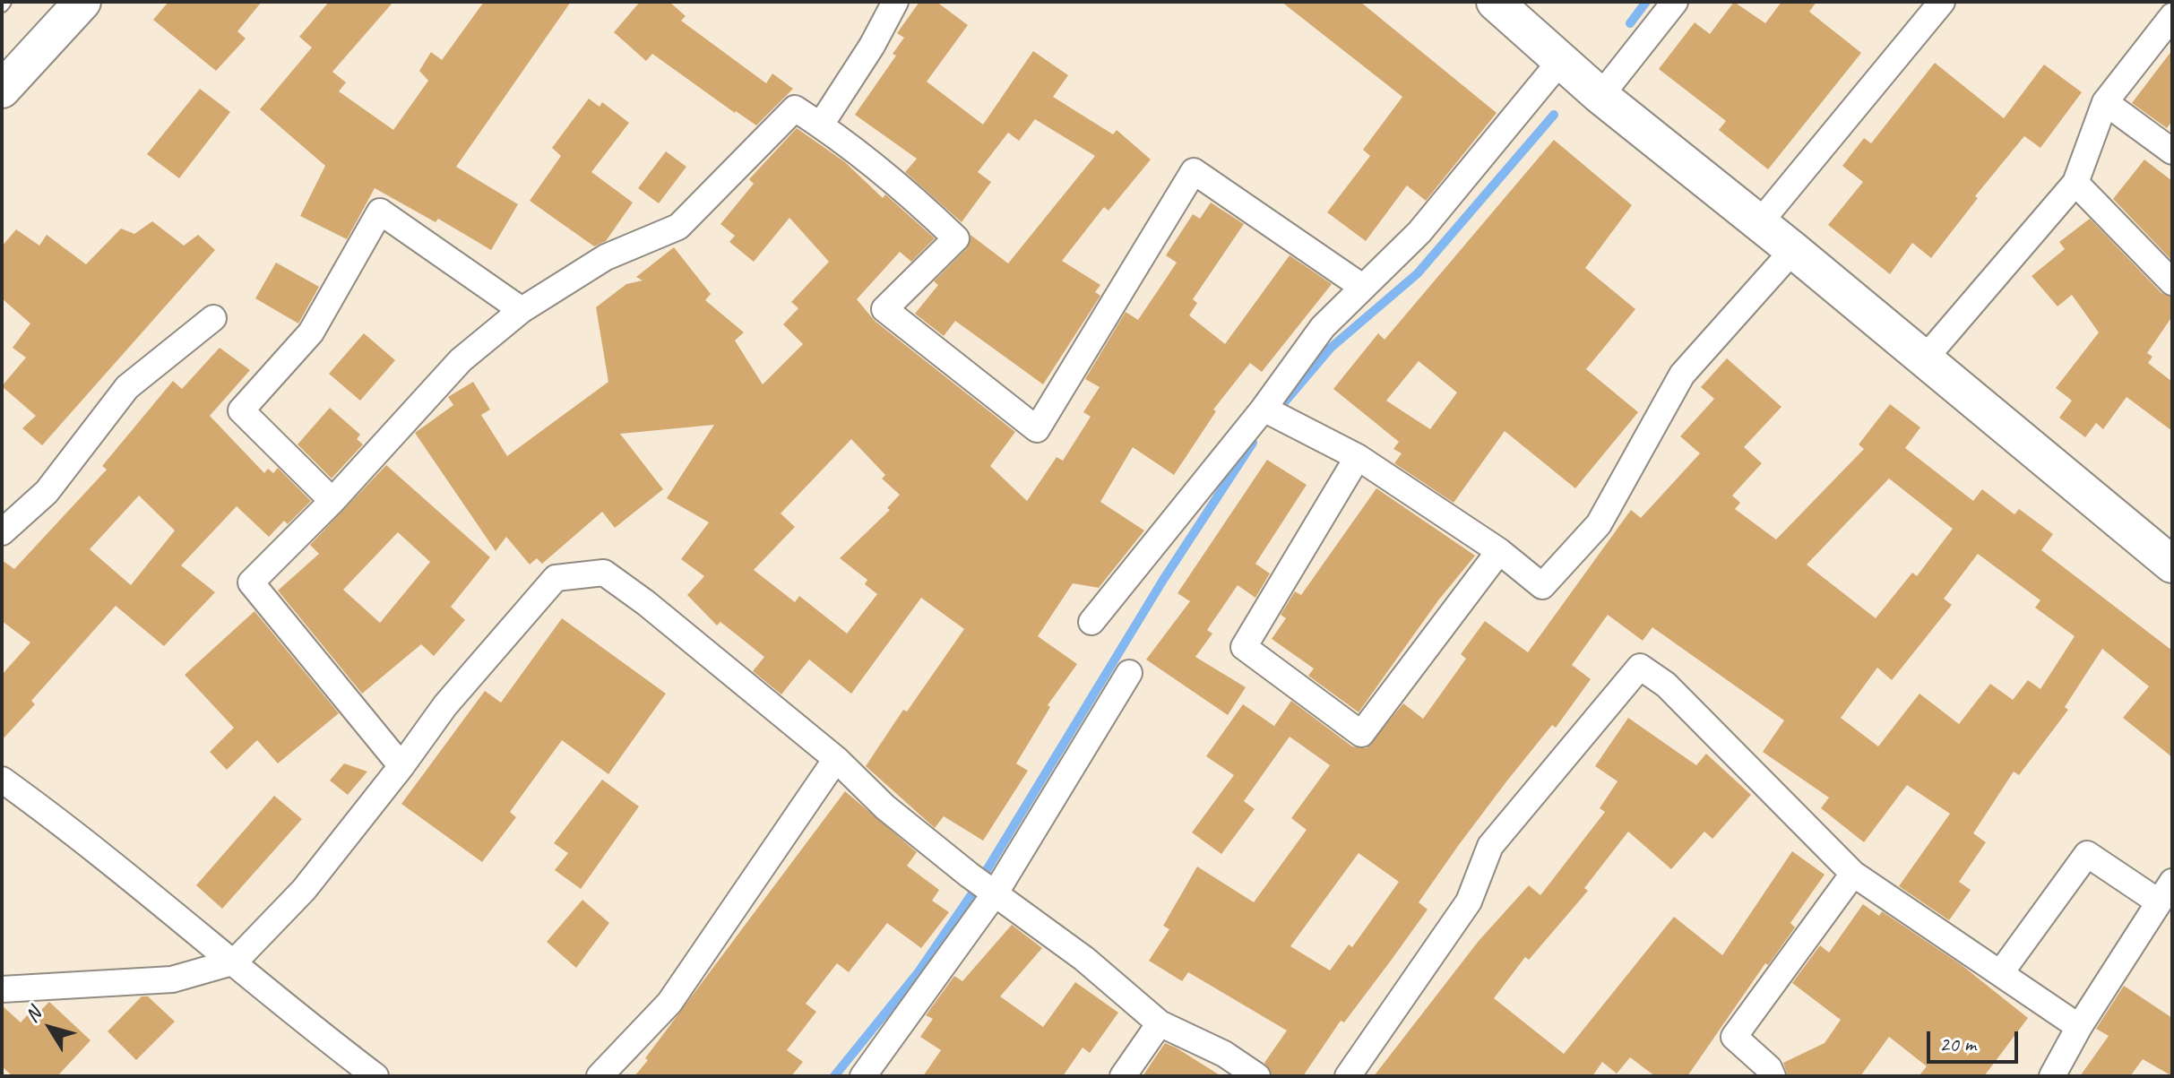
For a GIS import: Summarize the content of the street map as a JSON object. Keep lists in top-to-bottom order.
{
  "scale_bar": "20 m",
  "north": "top left"
}
